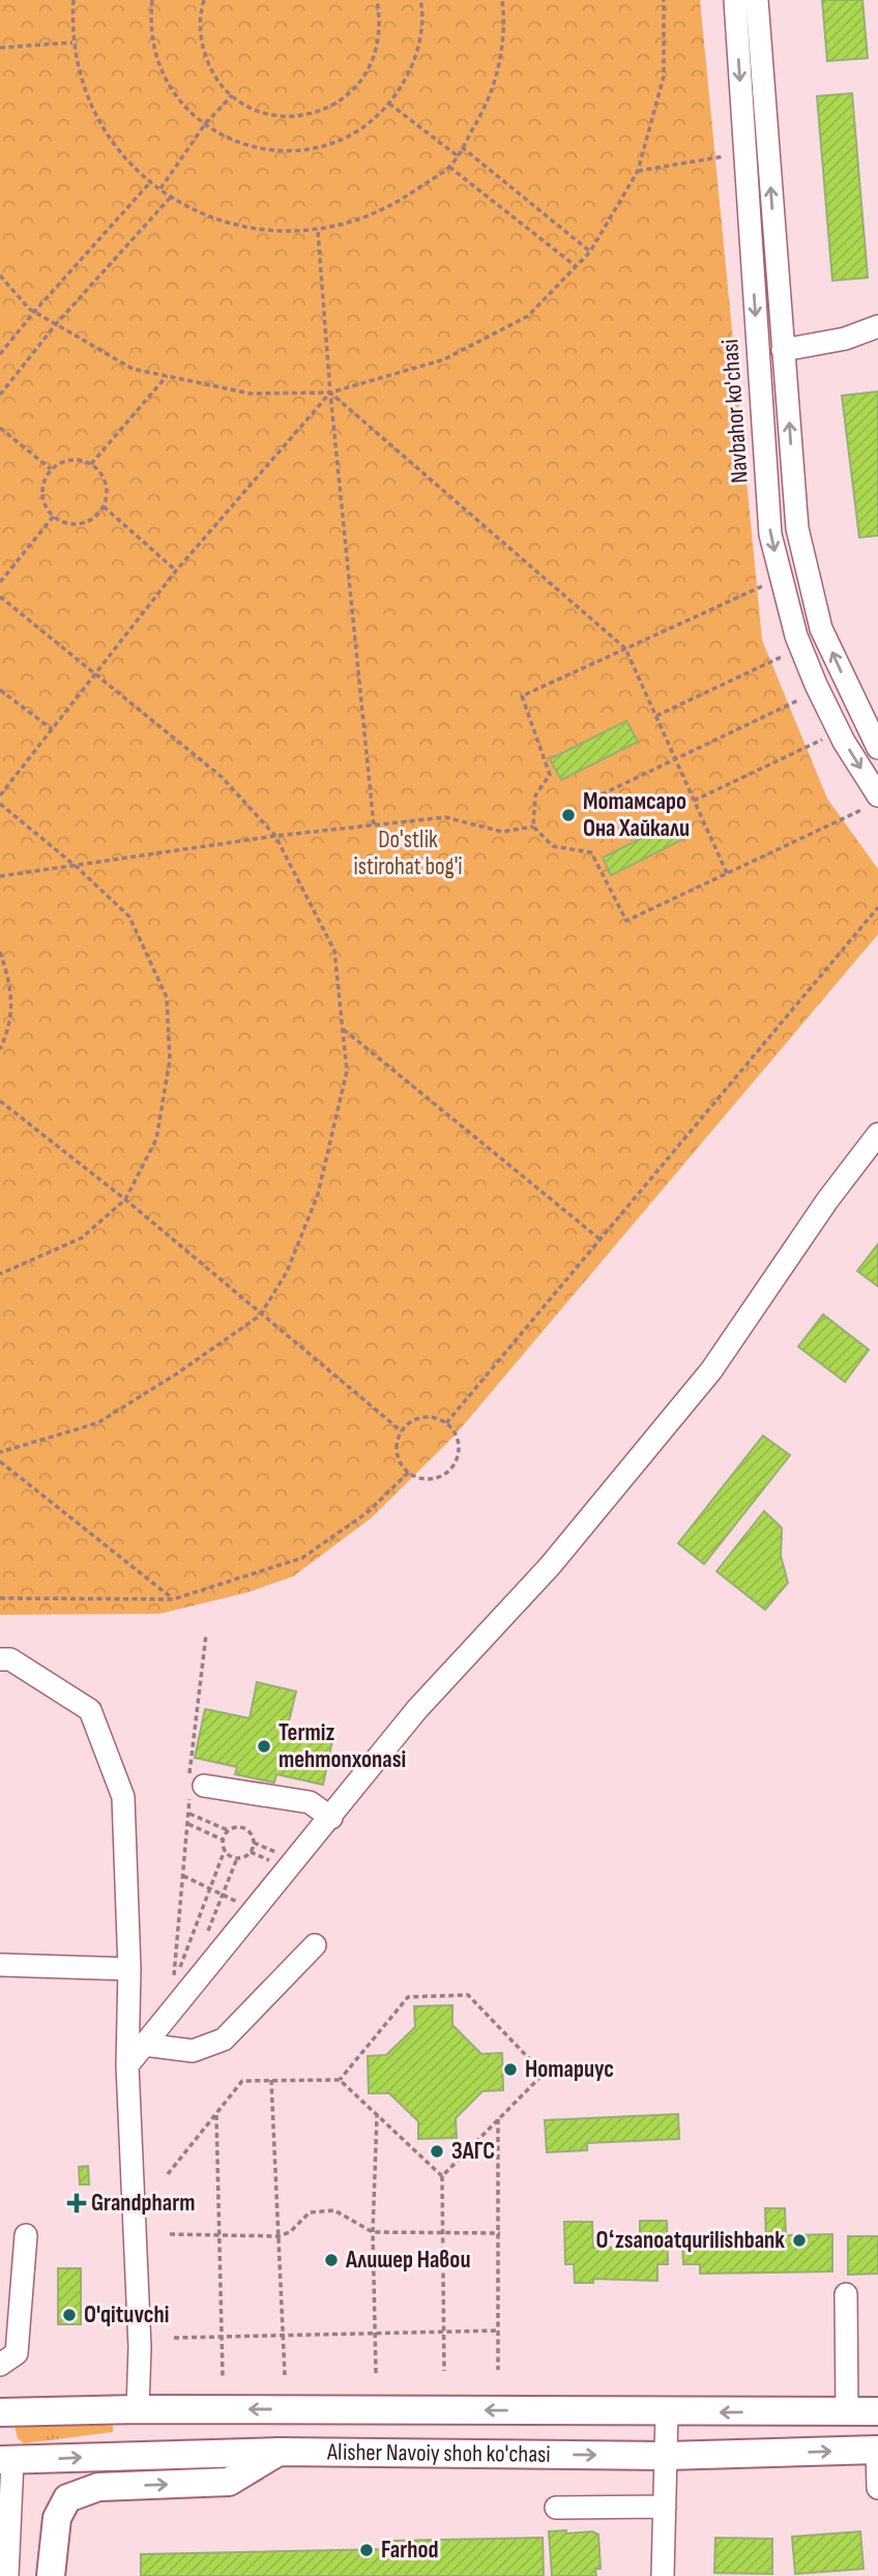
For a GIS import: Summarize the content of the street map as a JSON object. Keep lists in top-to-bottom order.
{
  "streets": {
    "main road": ["Alisher Navoiy shoh ko'chasi"],
    "street": ["Navbahor ko'chasi"]
  },
  "parks": ["Do'stlik istirohat bog'i"],
  "places": {
    "other": [
      "Мотамсаро Она Хайкали",
      "Termiz mehmonxonasi",
      "Нотариус",
      "ЗАГС",
      "Oʻzsanoatqurilishbank",
      "Алишер Навои",
      "O'qituvchi",
      "Farhod"
    ],
    "health": ["Grandpharm"]
  }
}
